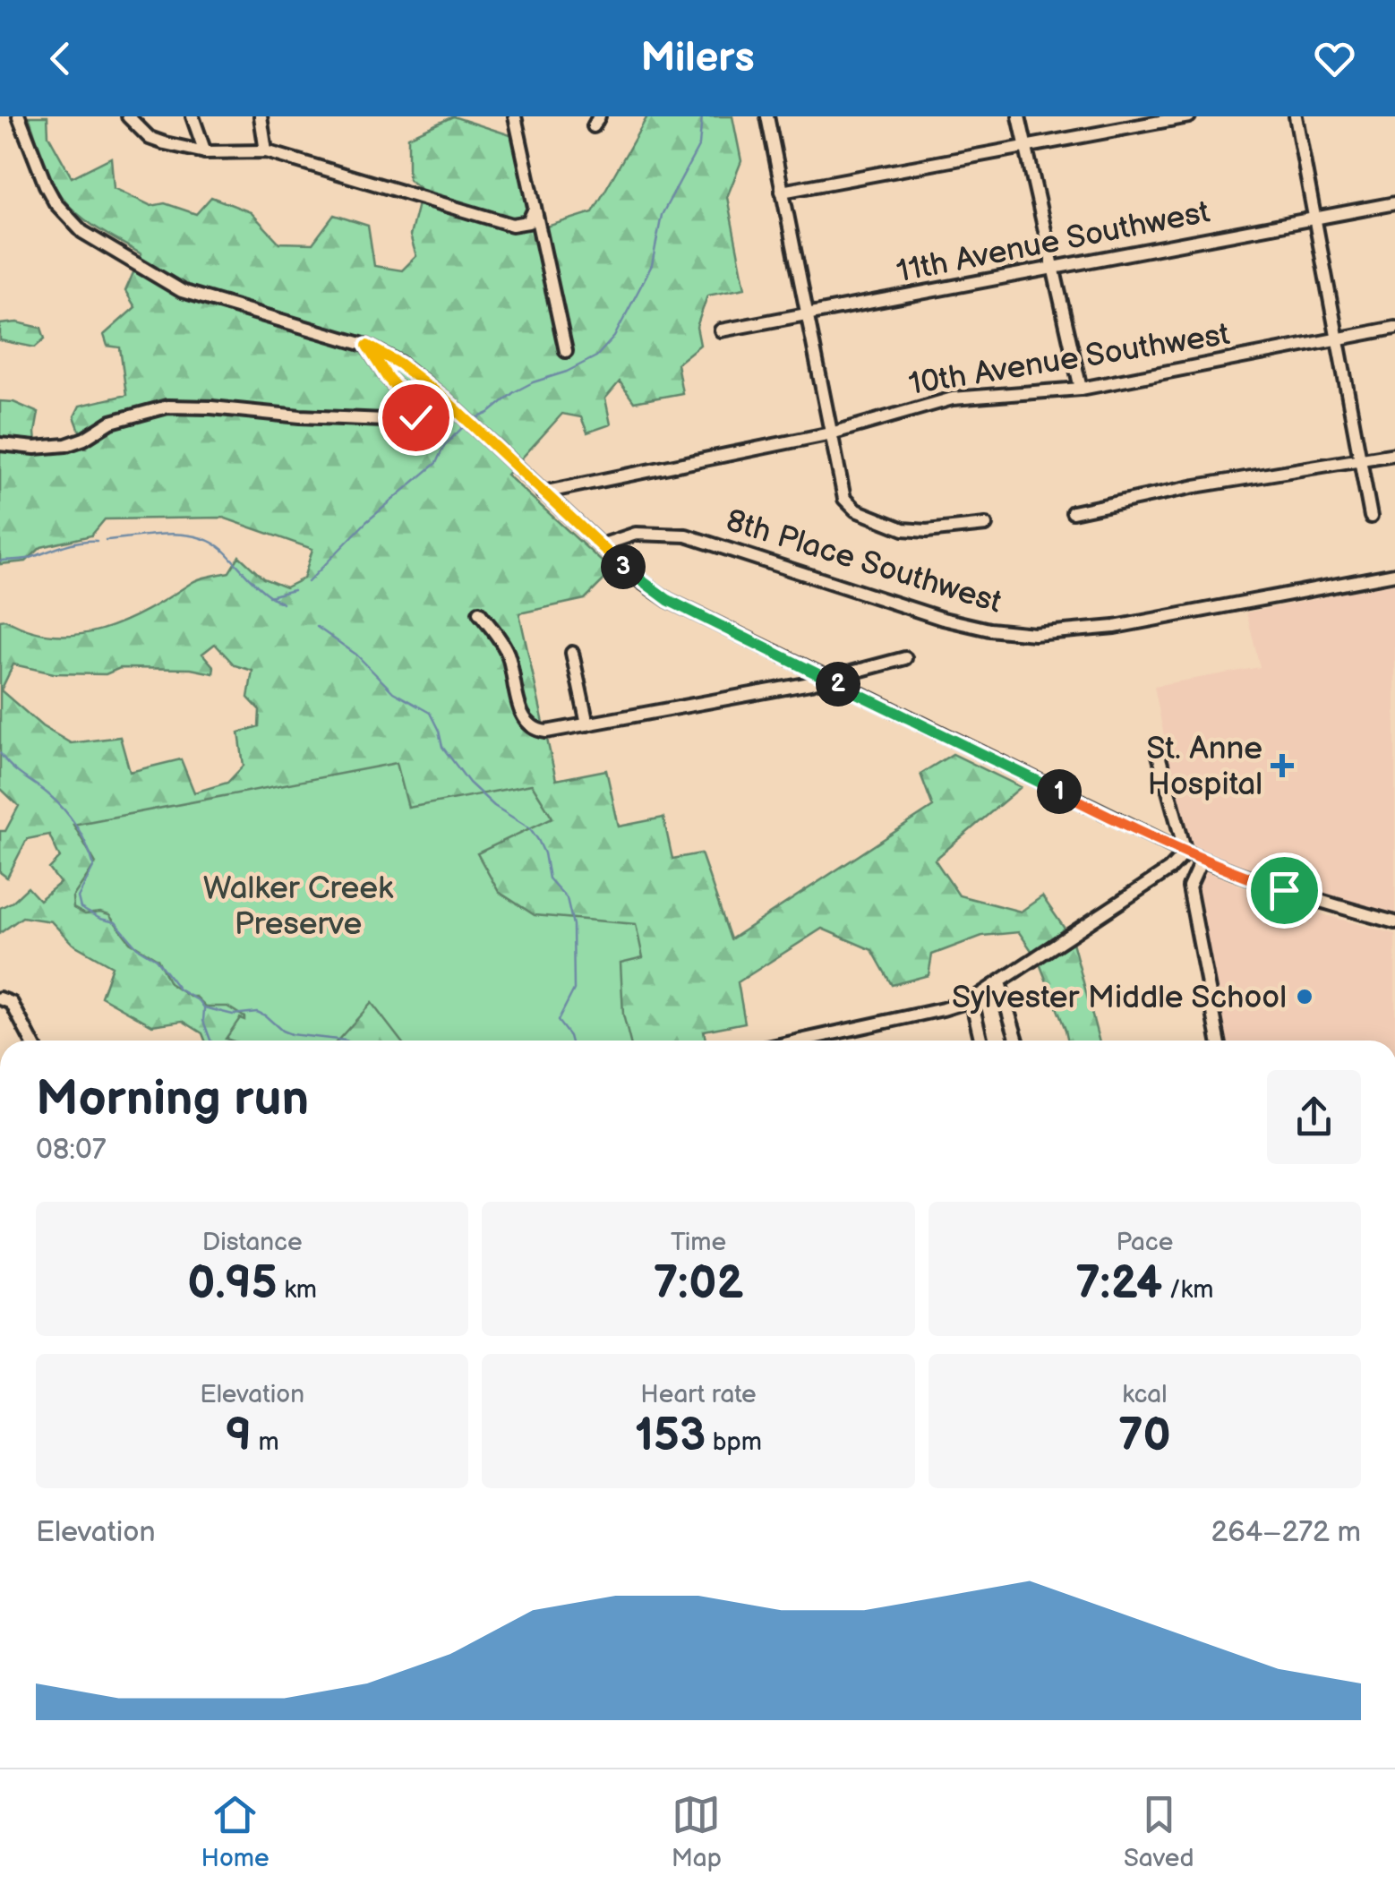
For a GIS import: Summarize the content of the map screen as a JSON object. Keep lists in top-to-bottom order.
{
  "streets": {
    "street": ["11th Avenue Southwest", "10th Avenue Southwest", "8th Place Southwest"]
  },
  "parks": ["Walker Creek Preserve"],
  "places": {
    "health": ["St. Anne Hospital"],
    "other": ["Sylvester Middle School"]
  },
  "page": {
    "header": "Milers",
    "pins": ["3", "2", "1"],
    "heading": ["Morning run", "08:07"],
    "stats": [
      ["Distance", "0.95 km"],
      ["Time", "7:02"],
      ["Pace", "7:24 /km"],
      ["Elevation", "9 m"],
      ["Heart rate", "153 bpm"],
      ["kcal", "70"]
    ],
    "chart": ["Elevation", "264–272 m"],
    "tabs": ["Home", "Map", "Saved"]
  }
}
